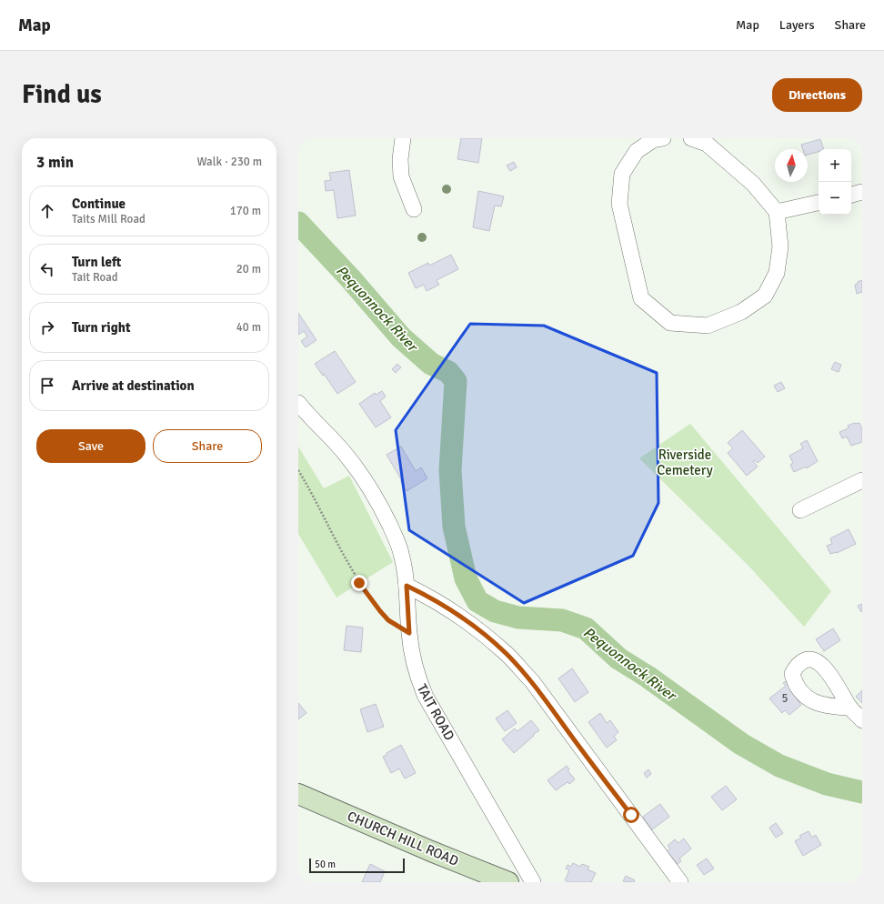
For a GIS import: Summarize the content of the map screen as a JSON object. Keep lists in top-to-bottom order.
{
  "streets": {
    "main road": ["CHURCH HILL ROAD"],
    "street": ["TAIT ROAD"]
  },
  "water": ["Pequonnock River"],
  "parks": ["Riverside Cemetery"],
  "house_numbers": ["5"],
  "scale_bar": "50 m",
  "north": "top",
  "page": {
    "header": "Map",
    "nav": ["Map", "Layers", "Share"],
    "buttons": [
      "Directions",
      ["Save", "Share"]
    ],
    "title": "Find us",
    "heading": ["3 min", "Walk · 230 m"],
    "map_buttons": ["+", "−"],
    "list": [
      ["Continue", "Taits Mill Road", "170 m"],
      ["Turn left", "Tait Road", "20 m"],
      ["Turn right", "40 m"],
      "Arrive at destination"
    ],
    "scale": "50 m"
  }
}
